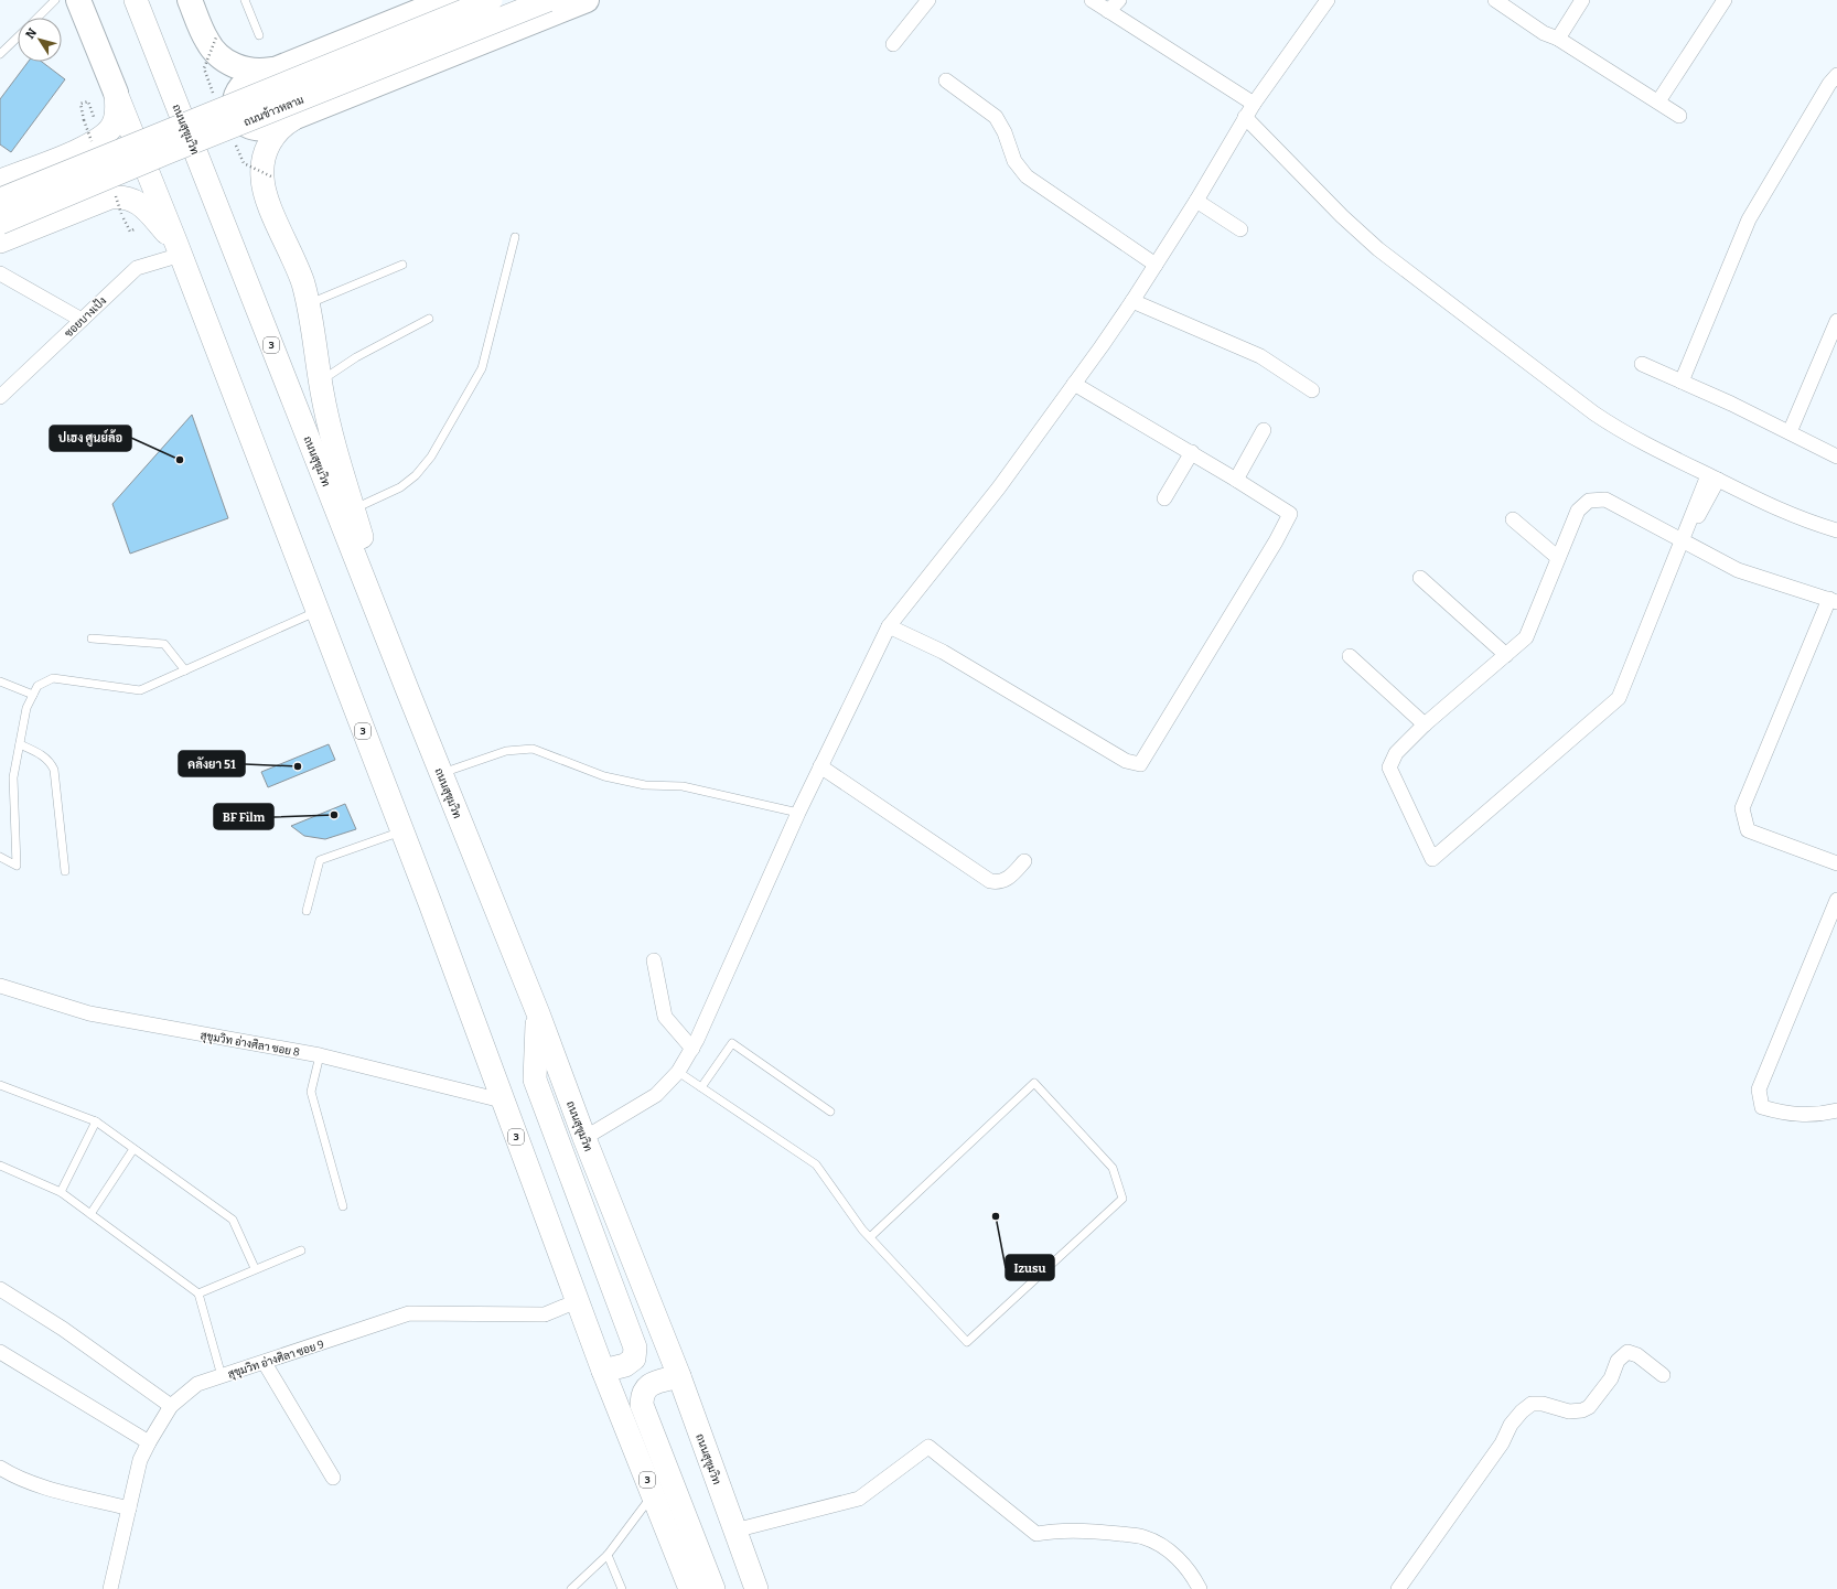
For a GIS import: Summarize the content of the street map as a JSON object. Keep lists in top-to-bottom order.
{
  "streets": {
    "highway": ["3"],
    "main road": ["ถนนข้าวหลาม", "ถนนสุขุมวิท"],
    "street": ["ซอยบางเป้ง", "สุขุมวิท อ่างศิลา ซอย 8", "สุขุมวิท อ่างศิลา ซอย 9"]
  },
  "crossings": [
    ["ซอยบางเป้ง", "3"],
    ["3", "สุขุมวิท อ่างศิลา ซอย 8"],
    ["3", "สุขุมวิท อ่างศิลา ซอย 9"]
  ],
  "places": [
    "ปเฮง ศูนย์ล้อ",
    "คลังยา 51",
    "BF Film",
    "Izusu"
  ],
  "north": "top left"
}
